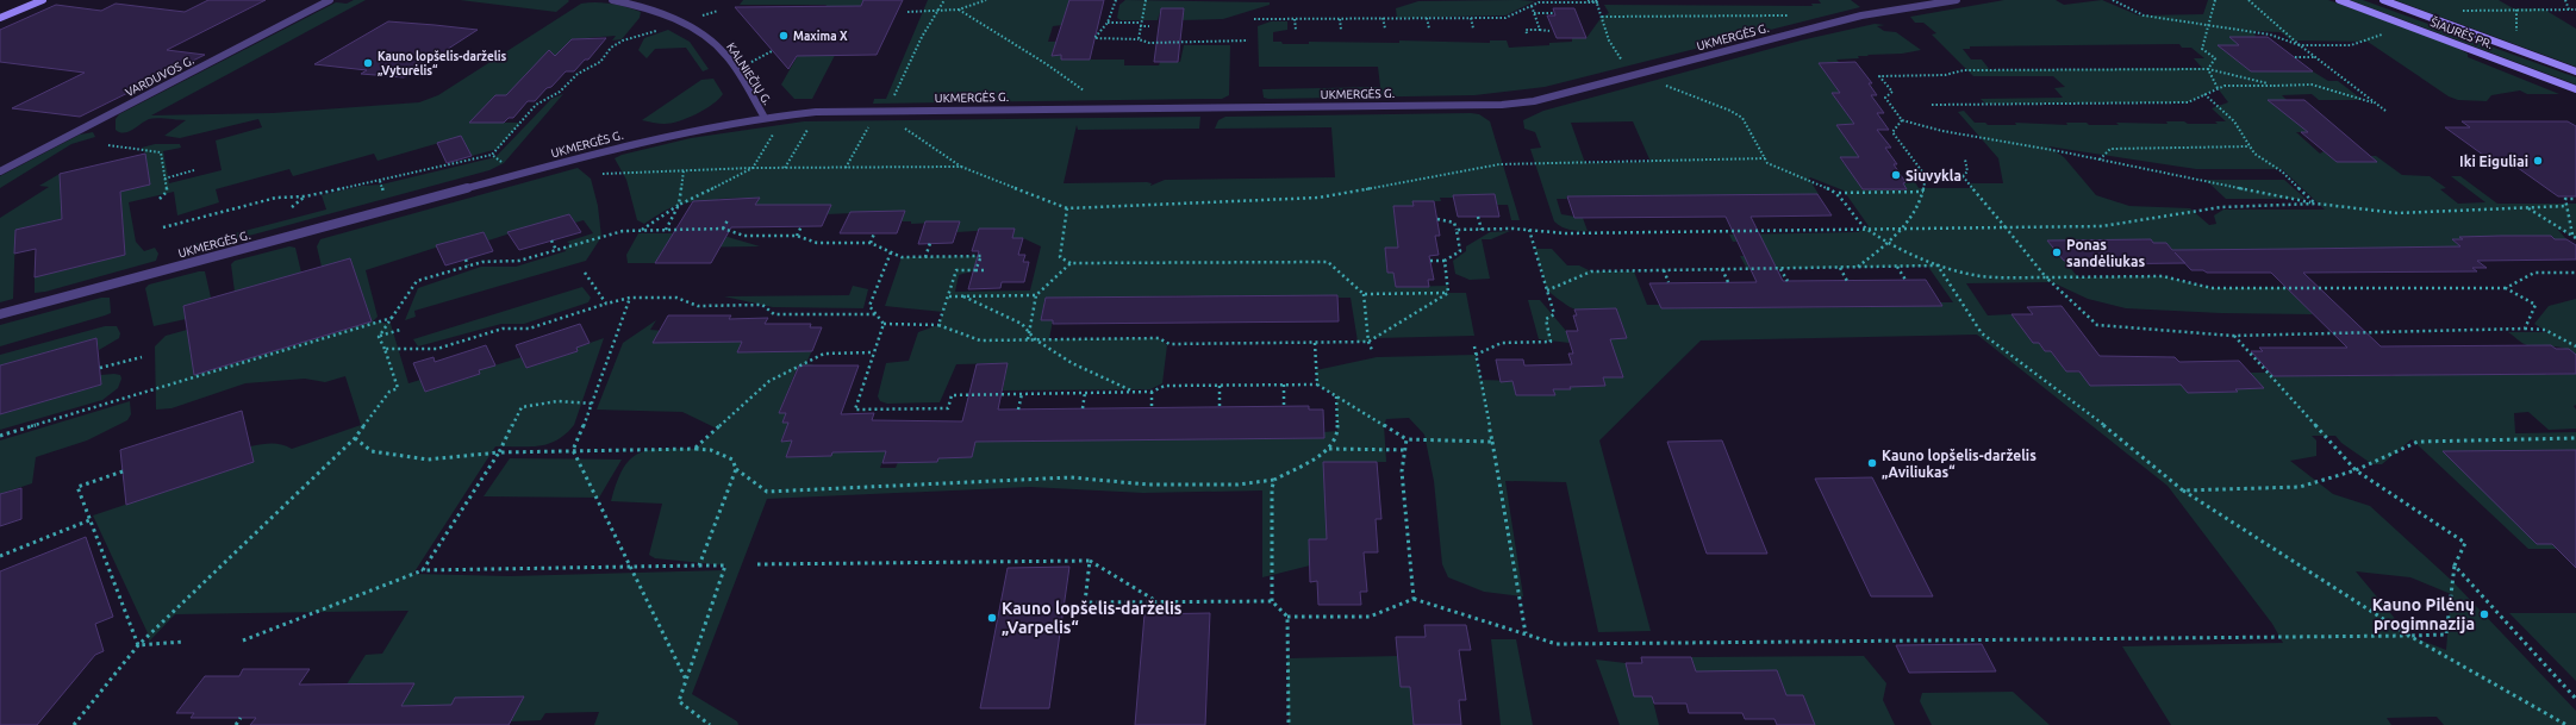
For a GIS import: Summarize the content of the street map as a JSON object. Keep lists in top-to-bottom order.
{
  "streets": {
    "main road": ["ŠIAURĖS PR."],
    "street": ["UKMERGĖS G.", "KALNIEČIŲ G.", "VARDUVOS G."]
  },
  "crossings": [
    ["UKMERGĖS G.", "KALNIEČIŲ G."]
  ],
  "places": [
    "Maxima X",
    "Kauno lopšelis-darželis „Vyturėlis“",
    "Iki Eiguliai",
    "Siuvykla",
    "Ponas sandėliukas",
    "Kauno lopšelis-darželis „Aviliukas“",
    "Kauno Pilėnų progimnazija",
    "Kauno lopšelis-darželis „Varpelis“"
  ]
}
